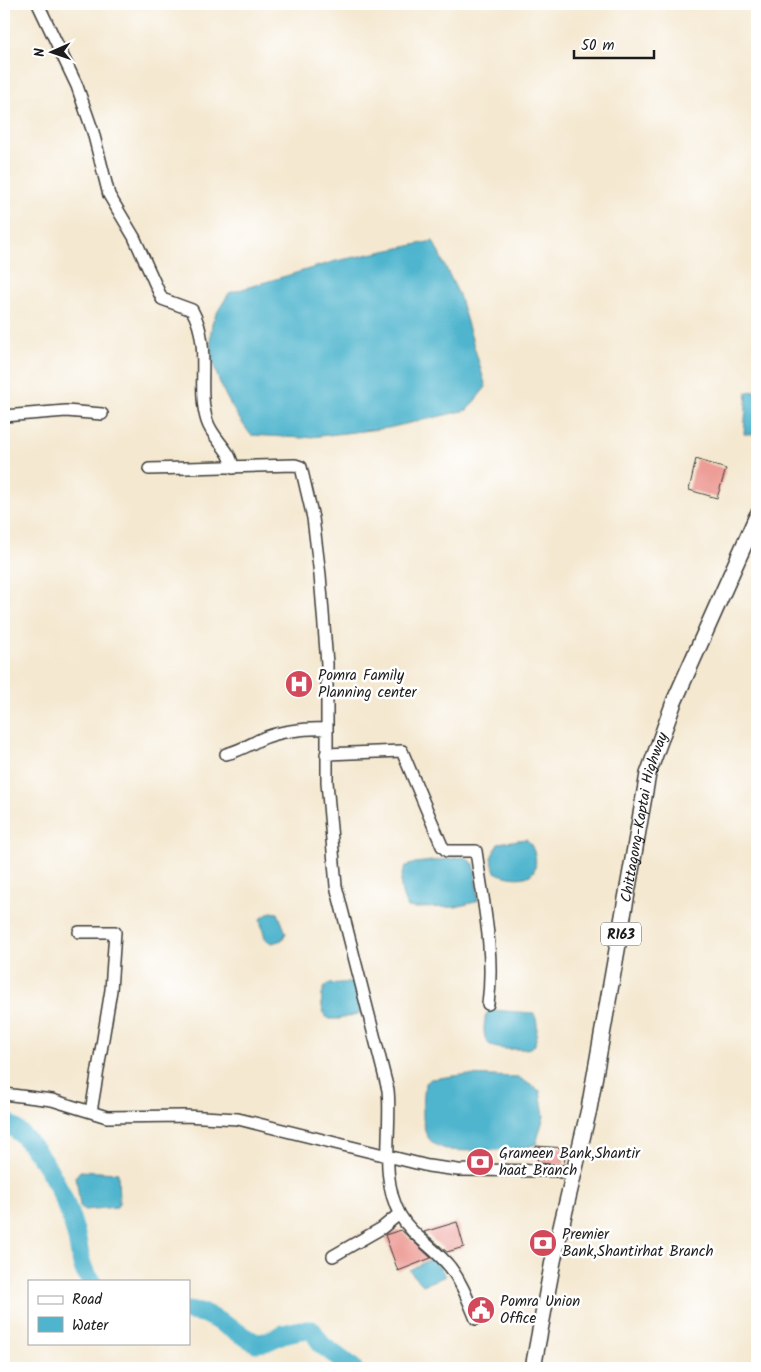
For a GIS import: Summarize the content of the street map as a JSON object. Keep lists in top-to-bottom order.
{
  "streets": {
    "main road": ["Chittagong-Kaptai Highway", "R163"]
  },
  "places": {
    "hospital": ["Pomra Family Planning center"],
    "bank": ["Grameen Bank,Shantir haat Branch", "Premier Bank,Shantirhat Branch"],
    "public building": ["Pomra Union Office"]
  },
  "legend": ["Road", "Water"],
  "scale_bar": "50 m",
  "north": "left"
}
